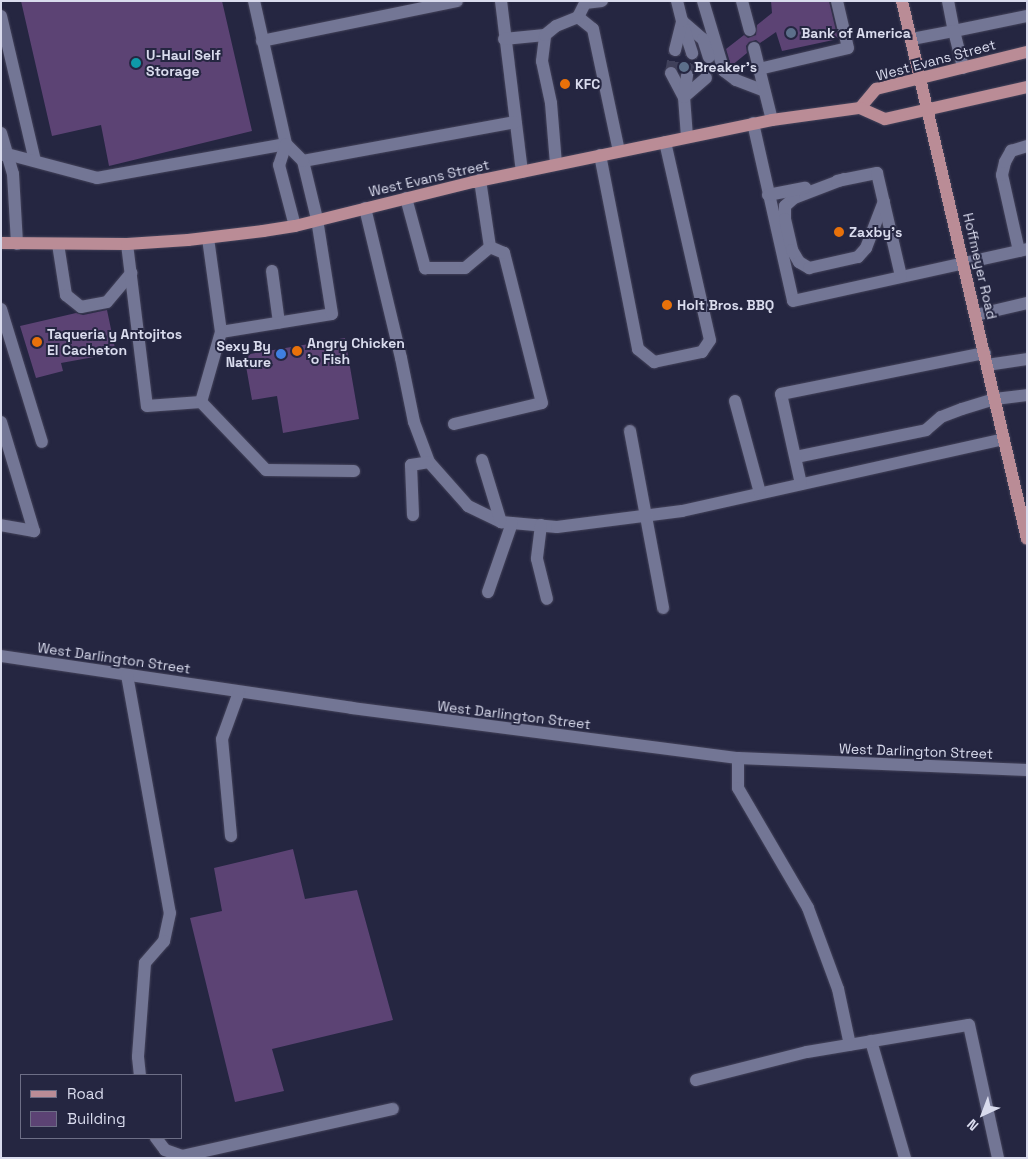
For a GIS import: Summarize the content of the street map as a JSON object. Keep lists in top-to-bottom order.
{
  "streets": {
    "main road": ["West Evans Street", "Hoffmeyer Road"],
    "street": ["West Darlington Street"]
  },
  "crossings": [
    ["West Evans Street", "Hoffmeyer Road"]
  ],
  "places": [
    "Bank of America",
    "U-Haul Self Storage",
    "Breaker's",
    "KFC",
    "Zaxby's",
    "Holt Bros. BBQ",
    "Taqueria y Antojitos El Cacheton",
    "Angry Chicken 'o Fish",
    "Sexy By Nature"
  ],
  "legend": ["Road", "Building"],
  "north": "bottom left"
}
